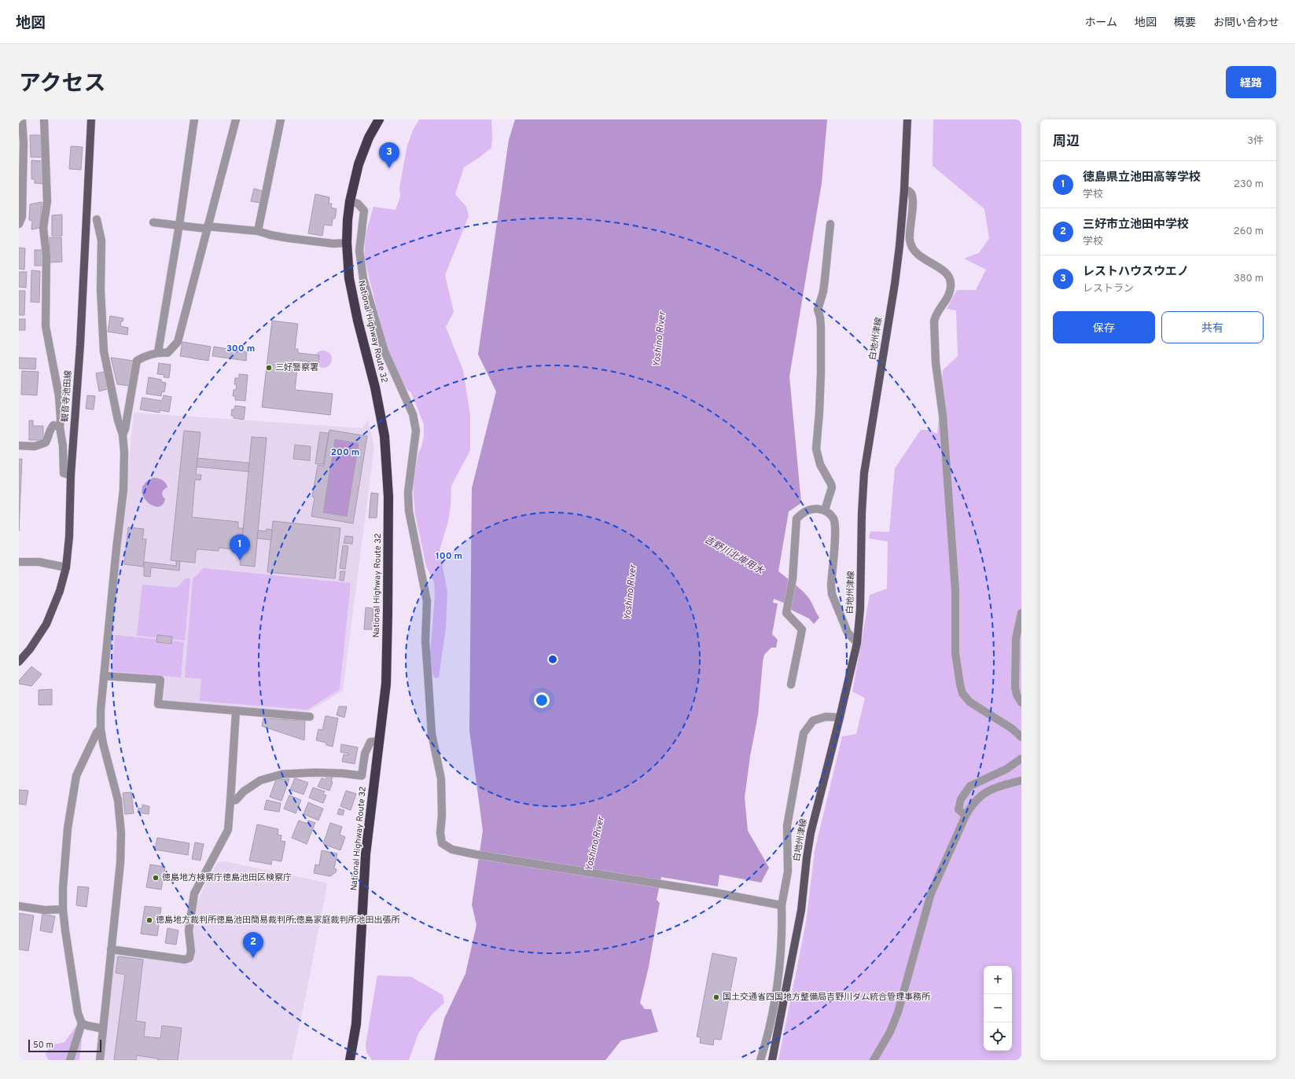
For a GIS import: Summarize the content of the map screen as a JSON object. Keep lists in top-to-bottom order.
{
  "streets": {
    "highway": ["National Highway Route 32"],
    "main road": ["白地州津線", "観音寺池田線"]
  },
  "water": ["Yoshino River", "吉野川北岸用水"],
  "places": [
    "三好警察署",
    "徳島地方検察庁徳島池田区検察庁",
    "徳島地方裁判所徳島池田簡易裁判所;徳島家庭裁判所池田出張所",
    "国土交通省四国地方整備局吉野川ダム統合管理事務所"
  ],
  "scale_bar": "50 m",
  "page": {
    "header": "地図",
    "nav": [
      "ホーム",
      "地図",
      "概要",
      "お問い合わせ"
    ],
    "title": "アクセス",
    "buttons": [
      "経路",
      ["保存", "共有"]
    ],
    "heading": ["周辺", "3件"],
    "pins": ["3", "1", "2"],
    "list": [
      {
        "mark": "1",
        "name": "徳島県立池田高等学校",
        "note": "学校",
        "value": "230 m"
      },
      {
        "mark": "2",
        "name": "三好市立池田中学校",
        "note": "学校",
        "value": "260 m"
      },
      {
        "mark": "3",
        "name": "レストハウスウエノ",
        "note": "レストラン",
        "value": "380 m"
      }
    ],
    "map_buttons": ["+", "−"],
    "scale": "50 m"
  },
  "rings": ["300 m", "200 m", "100 m"]
}
